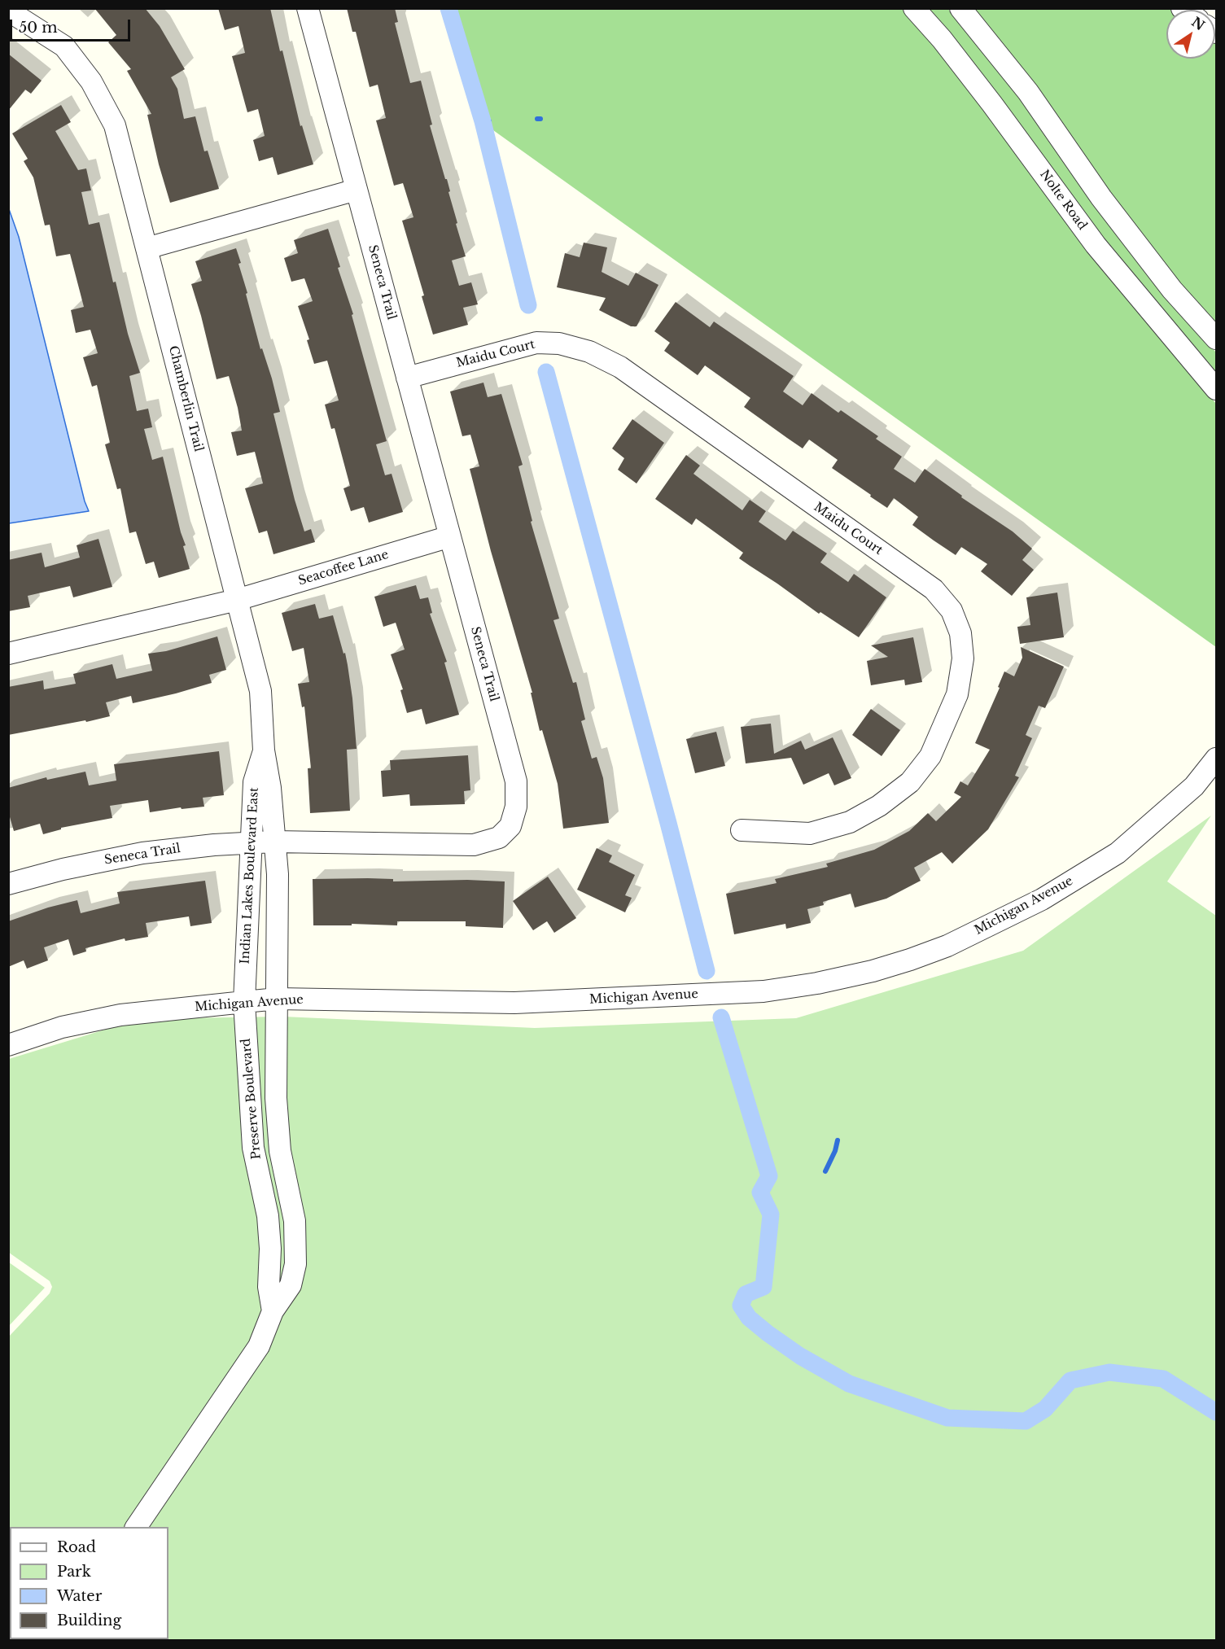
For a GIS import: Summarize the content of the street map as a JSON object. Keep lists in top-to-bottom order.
{
  "streets": {
    "street": [
      "Nolte Road",
      "Seneca Trail",
      "Maidu Court",
      "Chamberlin Trail",
      "Seacoffee Lane",
      "Indian Lakes Boulevard East",
      "Michigan Avenue",
      "Preserve Boulevard"
    ]
  },
  "crossings": [
    ["Seneca Trail", "Maidu Court"],
    ["Seneca Trail", "Seacoffee Lane"],
    ["Seneca Trail", "Indian Lakes Boulevard East"],
    ["Chamberlin Trail", "Seacoffee Lane"],
    ["Chamberlin Trail", "Indian Lakes Boulevard East"],
    ["Seacoffee Lane", "Indian Lakes Boulevard East"],
    ["Indian Lakes Boulevard East", "Michigan Avenue"],
    ["Indian Lakes Boulevard East", "Preserve Boulevard"],
    ["Michigan Avenue", "Preserve Boulevard"]
  ],
  "legend": [
    "Road",
    "Park",
    "Water",
    "Building"
  ],
  "scale_bar": "50 m",
  "north": "top right"
}
